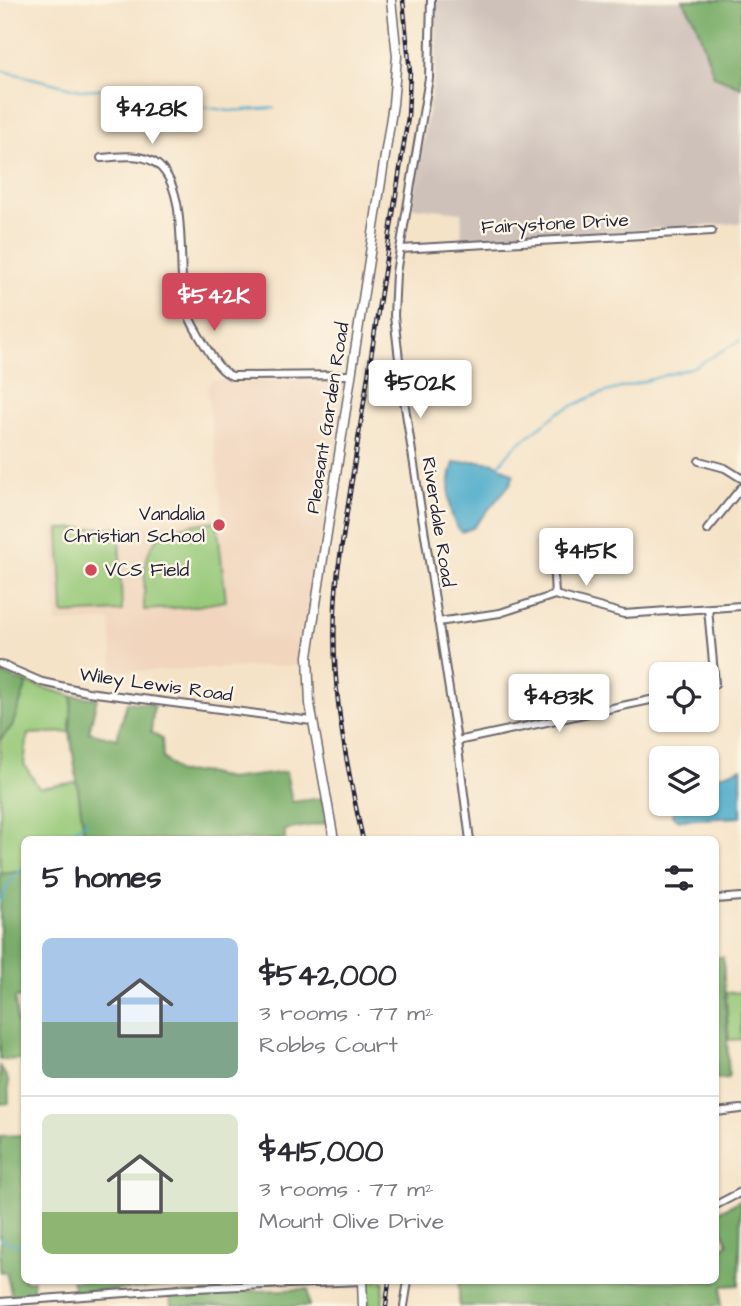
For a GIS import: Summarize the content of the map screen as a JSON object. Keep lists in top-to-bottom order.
{
  "streets": {
    "main road": ["Pleasant Garden Road"],
    "street": ["Fairystone Drive", "Riverdale Road", "Wiley Lewis Road"]
  },
  "crossings": [
    ["Fairystone Drive", "Riverdale Road"],
    ["Pleasant Garden Road", "Wiley Lewis Road"]
  ],
  "places": ["Vandalia Christian School", "VCS Field"],
  "page": {
    "price": [
      "$428K",
      "$542K",
      "$502K",
      "$415K",
      "$483K"
    ],
    "heading": "5 homes",
    "list": [
      {
        "name": "$542,000",
        "note": "3 rooms · 77 m² · Robbs Court"
      },
      {
        "name": "$415,000",
        "note": "3 rooms · 77 m² · Mount Olive Drive"
      }
    ]
  }
}
